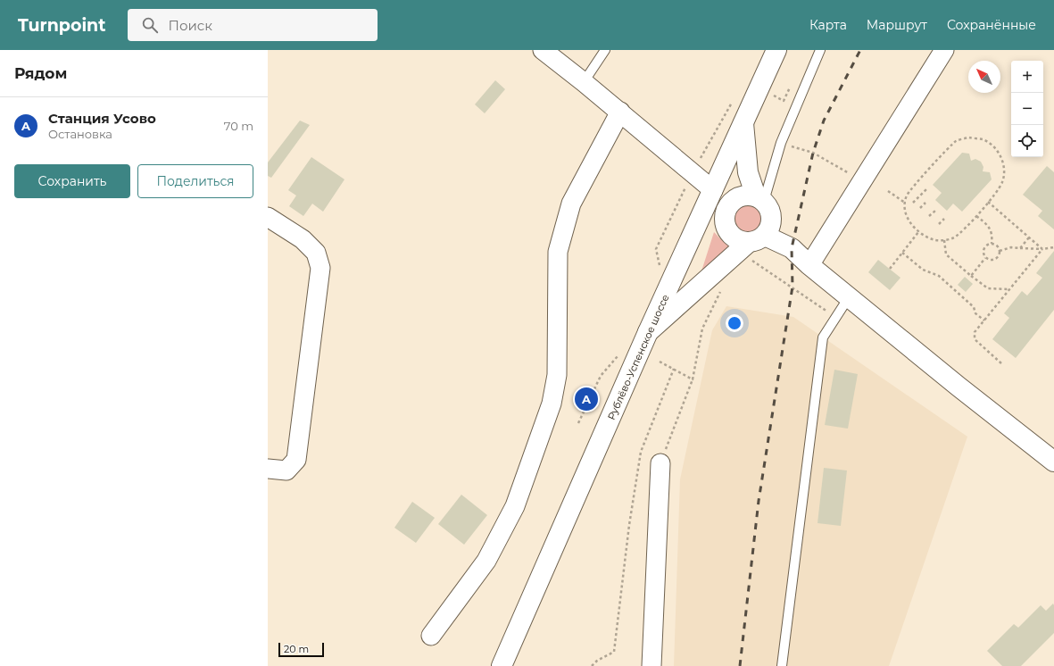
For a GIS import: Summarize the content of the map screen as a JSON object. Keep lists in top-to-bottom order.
{
  "streets": {
    "street": ["Рублёво-Успенское шоссе"]
  },
  "scale_bar": "20 m",
  "north": "top left",
  "page": {
    "header": "Turnpoint",
    "search": "Поиск",
    "nav": ["Карта", "Маршрут", "Сохранённые"],
    "heading": "Рядом",
    "map_buttons": ["+", "−"],
    "list": [
      {
        "mark": "A",
        "name": "Станция Усово",
        "note": "Остановка",
        "value": "70 m"
      }
    ],
    "buttons": ["Сохранить", "Поделиться"],
    "pins": "A",
    "scale": "20 m"
  }
}
